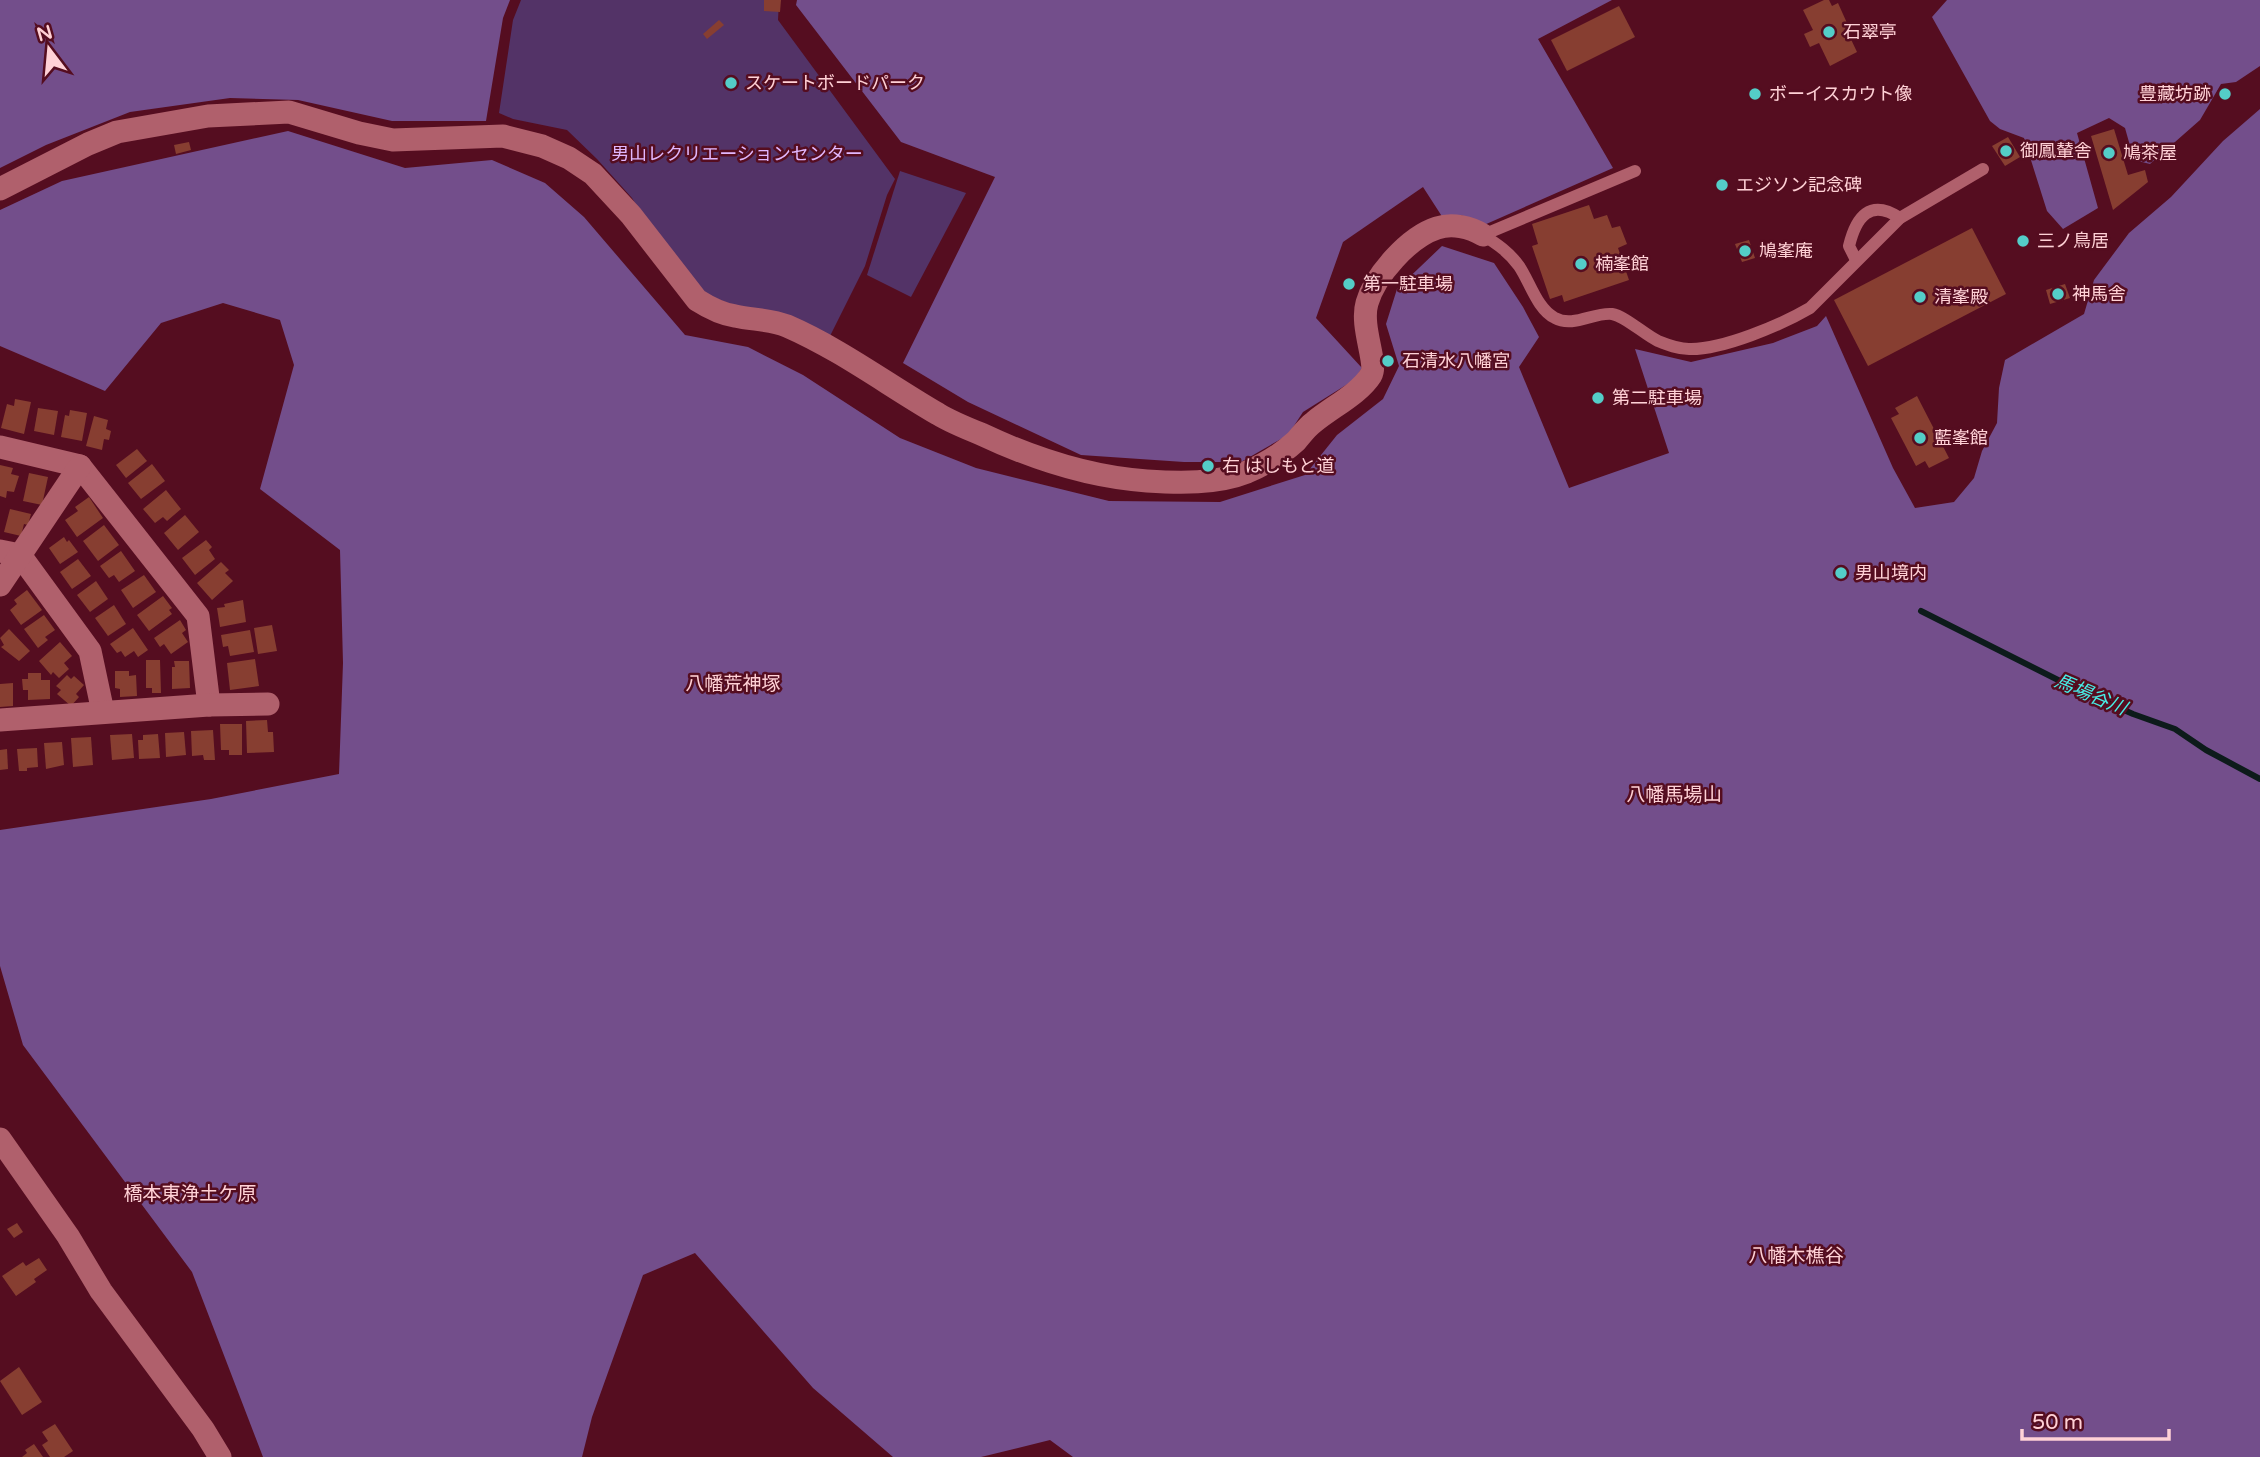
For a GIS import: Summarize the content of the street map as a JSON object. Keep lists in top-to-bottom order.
{
  "districts": [
    "八幡荒神塚",
    "八幡馬場山",
    "橋本東浄土ケ原",
    "八幡木樵谷"
  ],
  "water": ["馬場谷川"],
  "parks": ["男山レクリエーションセンター"],
  "places": [
    "石翠亭",
    "スケートボードパーク",
    "ボーイスカウト像",
    "豊藏坊跡",
    "御鳳輦舎",
    "鳩茶屋",
    "エジソン記念碑",
    "三ノ鳥居",
    "鳩峯庵",
    "楠峯館",
    "第一駐車場",
    "神馬舎",
    "清峯殿",
    "石清水八幡宮",
    "第二駐車場",
    "藍峯館",
    "右 はしもと道",
    "男山境内"
  ],
  "scale_bar": "50 m",
  "north": "top"
}
